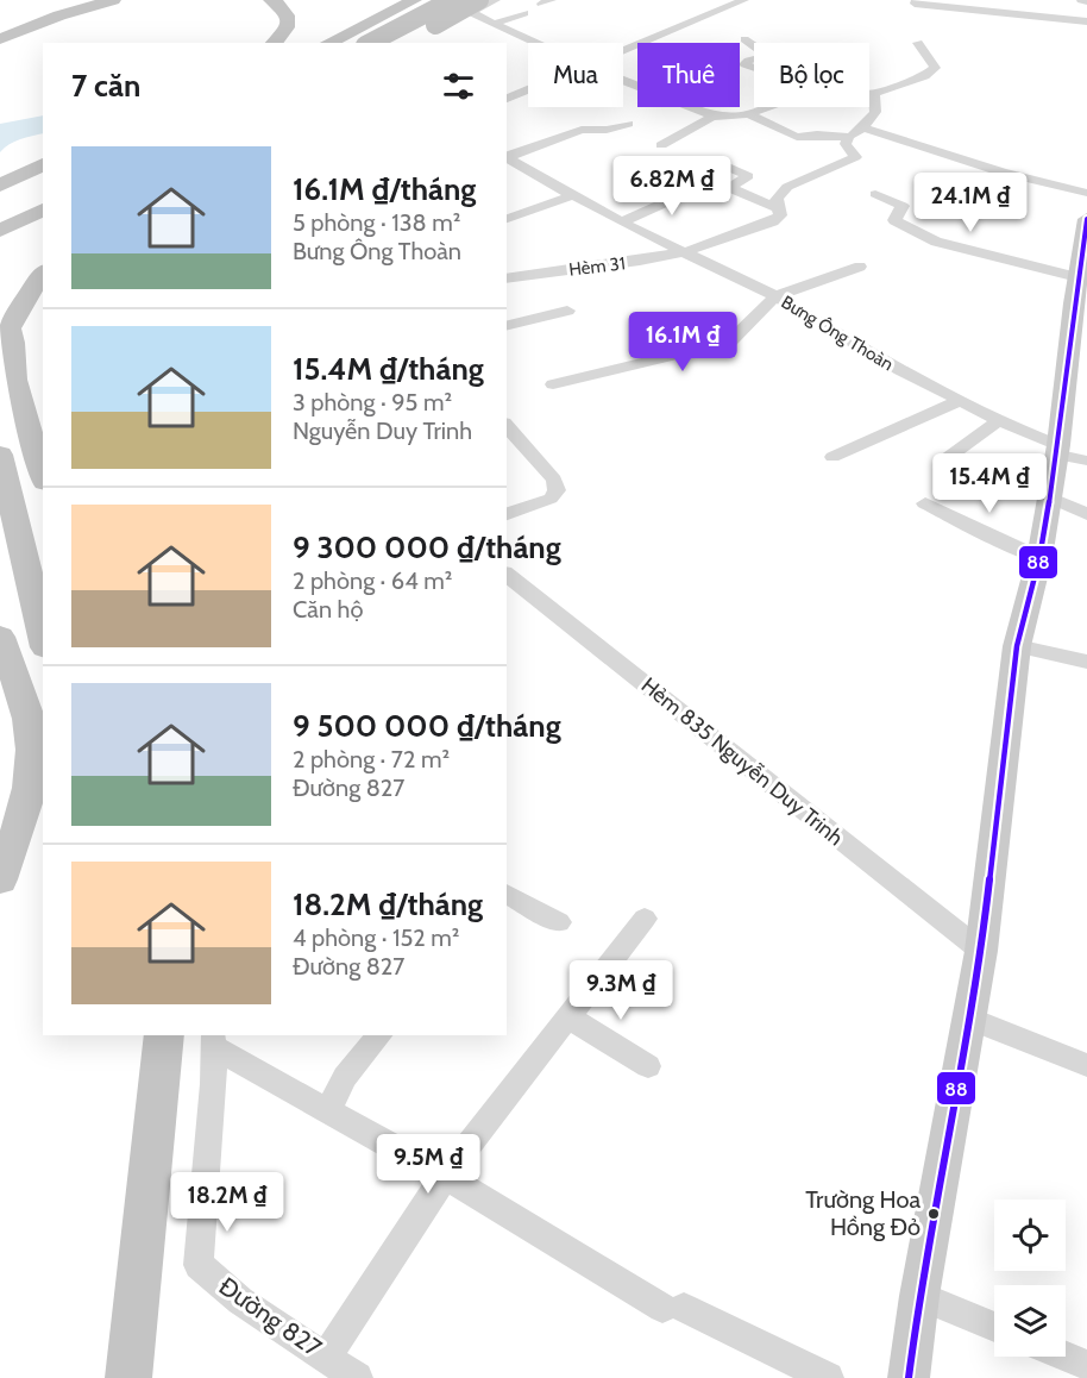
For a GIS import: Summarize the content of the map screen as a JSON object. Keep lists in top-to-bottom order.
{
  "streets": {
    "street": [
      "Hèm 31",
      "Bưng Ông Thoàn",
      "Hẻm 835 Nguyễn Duy Trinh",
      "Đường 827"
    ]
  },
  "crossings": [
    ["Hèm 31", "Bưng Ông Thoàn"]
  ],
  "places": ["Trường Hoa Hồng Đỏ"],
  "lines": ["transit line 88"],
  "page": {
    "chip": ["Mua", "Thuê", "Bộ lọc"],
    "heading": "7 căn",
    "list": [
      {
        "name": "16.1M ₫/tháng",
        "note": "5 phòng · 138 m² · Bưng Ông Thoàn"
      },
      {
        "name": "15.4M ₫/tháng",
        "note": "3 phòng · 95 m² · Nguyễn Duy Trinh"
      },
      {
        "name": "9 300 000 ₫/tháng",
        "note": "2 phòng · 64 m² · Căn hộ"
      },
      {
        "name": "9 500 000 ₫/tháng",
        "note": "2 phòng · 72 m² · Đường 827"
      },
      {
        "name": "18.2M ₫/tháng",
        "note": "4 phòng · 152 m² · Đường 827"
      }
    ],
    "price": [
      "6.82M ₫",
      "24.1M ₫",
      "16.1M ₫",
      "15.4M ₫",
      "9.3M ₫",
      "9.5M ₫",
      "18.2M ₫"
    ]
  }
}
